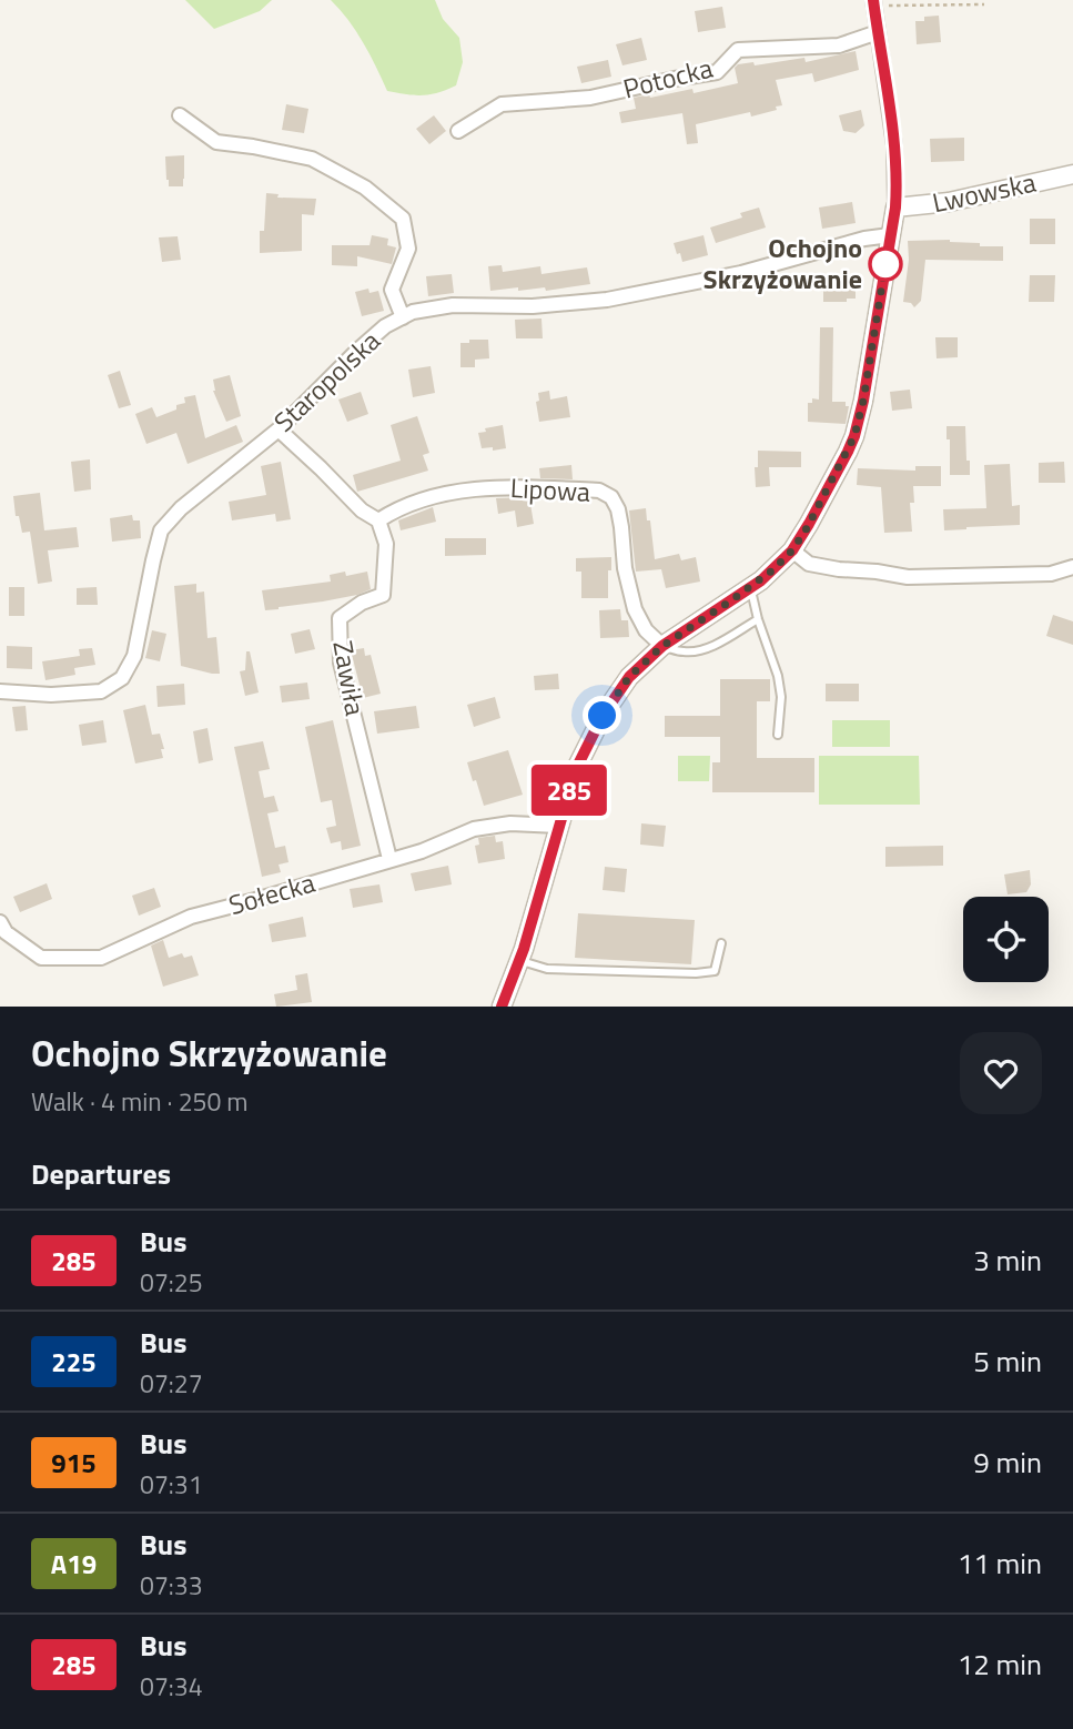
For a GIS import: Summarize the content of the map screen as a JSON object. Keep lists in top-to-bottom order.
{
  "streets": {
    "street": [
      "Potocka",
      "Lwowska",
      "Staropolska",
      "Lipowa",
      "Zawiła",
      "Sołecka"
    ]
  },
  "crossings": [
    ["Lipowa", "Zawiła"],
    ["Zawiła", "Sołecka"]
  ],
  "places": ["Ochojno Skrzyżowanie"],
  "lines": ["bus line 285"],
  "page": {
    "on_map": "285",
    "heading": [
      ["Ochojno Skrzyżowanie", "Walk · 4 min · 250 m"],
      "Departures"
    ],
    "list": [
      {
        "mark": "285",
        "name": "Bus",
        "note": "07:25",
        "value": "3 min"
      },
      {
        "mark": "225",
        "name": "Bus",
        "note": "07:27",
        "value": "5 min"
      },
      {
        "mark": "915",
        "name": "Bus",
        "note": "07:31",
        "value": "9 min"
      },
      {
        "mark": "A19",
        "name": "Bus",
        "note": "07:33",
        "value": "11 min"
      },
      {
        "mark": "285",
        "name": "Bus",
        "note": "07:34",
        "value": "12 min"
      }
    ]
  }
}
